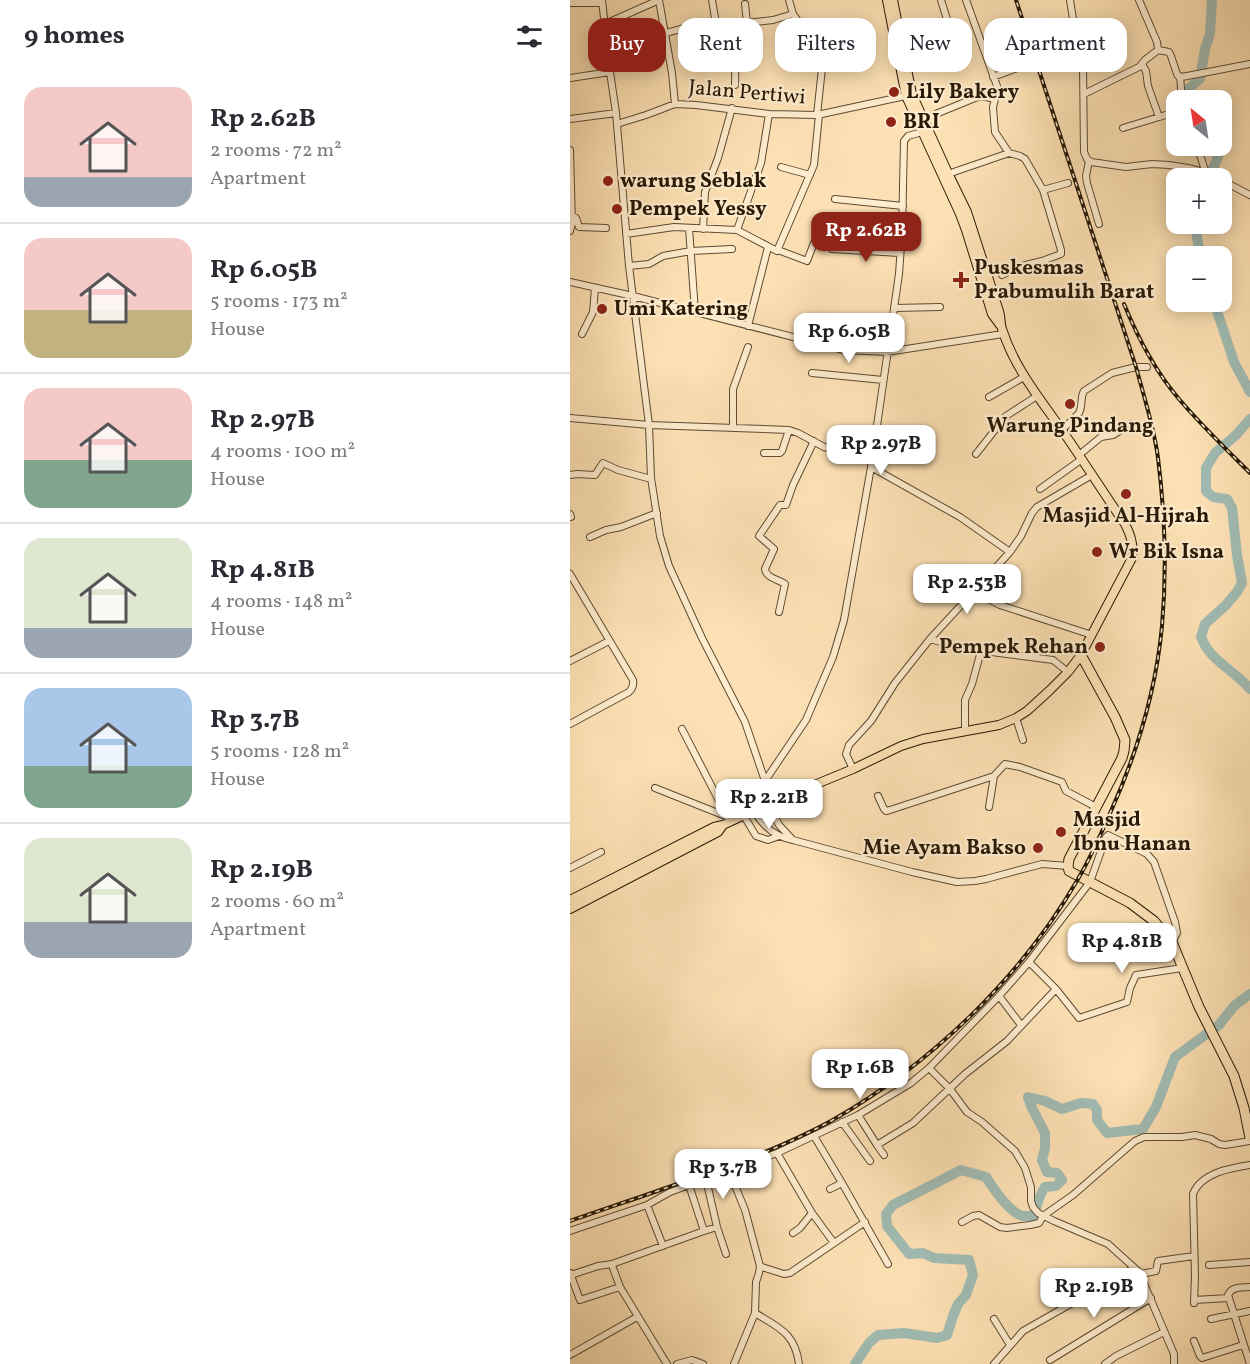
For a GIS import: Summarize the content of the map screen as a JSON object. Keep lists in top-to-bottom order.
{
  "streets": {
    "street": ["Jalan Pertiwi"]
  },
  "places": {
    "other": [
      "Lily Bakery",
      "BRI",
      "warung Seblak",
      "Pempek Yessy",
      "Umi Katering",
      "Warung Pindang",
      "Masjid Al-Hijrah",
      "Wr Bik Isna",
      "Pempek Rehan",
      "Masjid Ibnu Hanan",
      "Mie Ayam Bakso"
    ],
    "health": ["Puskesmas Prabumulih Barat"]
  },
  "north": "top left",
  "page": {
    "heading": "9 homes",
    "chip": [
      "Buy",
      "Rent",
      "Filters",
      "New",
      "Apartment"
    ],
    "list": [
      {
        "name": "Rp 2.62B",
        "note": "2 rooms · 72 m² · Apartment"
      },
      {
        "name": "Rp 6.05B",
        "note": "5 rooms · 173 m² · House"
      },
      {
        "name": "Rp 2.97B",
        "note": "4 rooms · 100 m² · House"
      },
      {
        "name": "Rp 4.81B",
        "note": "4 rooms · 148 m² · House"
      },
      {
        "name": "Rp 3.7B",
        "note": "5 rooms · 128 m² · House"
      },
      {
        "name": "Rp 2.19B",
        "note": "2 rooms · 60 m² · Apartment"
      }
    ],
    "map_buttons": ["+", "−"],
    "price": [
      "Rp 2.62B",
      "Rp 6.05B",
      "Rp 2.97B",
      "Rp 2.53B",
      "Rp 2.21B",
      "Rp 4.81B",
      "Rp 1.6B",
      "Rp 3.7B",
      "Rp 2.19B"
    ]
  }
}
